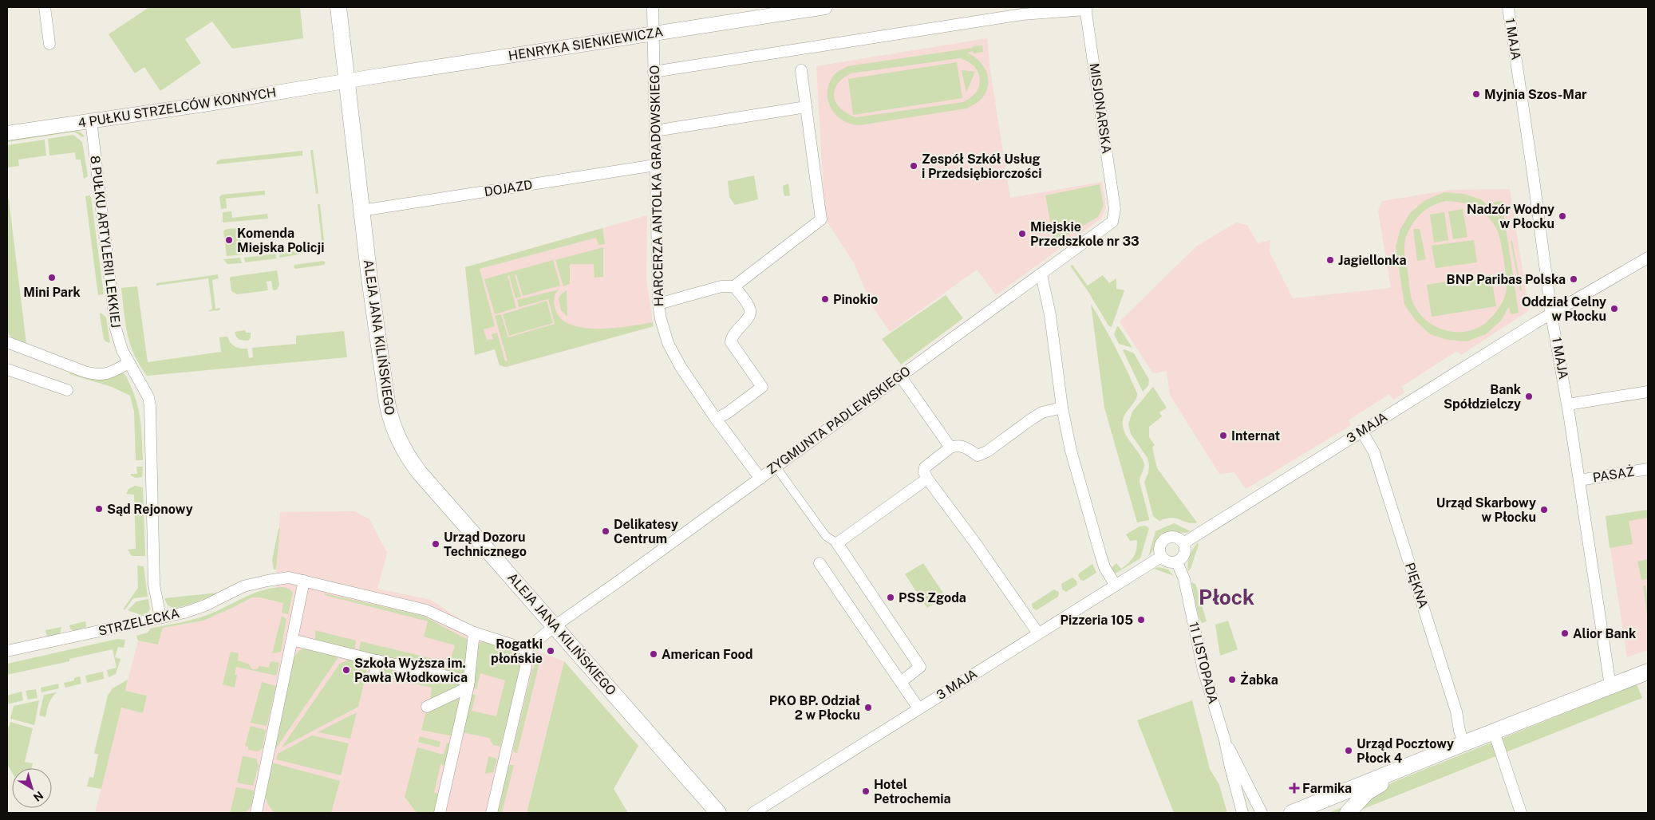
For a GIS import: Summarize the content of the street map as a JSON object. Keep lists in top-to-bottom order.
{
  "streets": {
    "main road": ["ALEJA JANA KILIŃSKIEGO"],
    "street": [
      "1 MAJA",
      "HENRYKA SIENKIEWICZA",
      "4 PUŁKU STRZELCÓW KONNYCH",
      "MISJONARSKA",
      "HARCERZA ANTOLKA GRADOWSKIEGO",
      "DOJAZD",
      "8 PUŁKU ARTYLERII LEKKIEJ",
      "ZYGMUNTA PADLEWSKIEGO",
      "3 MAJA",
      "PASAŻ",
      "PIĘKNA",
      "STRZELECKA",
      "11 LISTOPADA"
    ]
  },
  "crossings": [
    ["1 MAJA", "3 MAJA"],
    ["1 MAJA", "PASAŻ"],
    ["HENRYKA SIENKIEWICZA", "4 PUŁKU STRZELCÓW KONNYCH"],
    ["HENRYKA SIENKIEWICZA", "HARCERZA ANTOLKA GRADOWSKIEGO"],
    ["HENRYKA SIENKIEWICZA", "ALEJA JANA KILIŃSKIEGO"],
    ["4 PUŁKU STRZELCÓW KONNYCH", "8 PUŁKU ARTYLERII LEKKIEJ"],
    ["4 PUŁKU STRZELCÓW KONNYCH", "ALEJA JANA KILIŃSKIEGO"],
    ["MISJONARSKA", "ZYGMUNTA PADLEWSKIEGO"],
    ["HARCERZA ANTOLKA GRADOWSKIEGO", "DOJAZD"],
    ["HARCERZA ANTOLKA GRADOWSKIEGO", "ZYGMUNTA PADLEWSKIEGO"],
    ["DOJAZD", "ALEJA JANA KILIŃSKIEGO"],
    ["8 PUŁKU ARTYLERII LEKKIEJ", "STRZELECKA"],
    ["ALEJA JANA KILIŃSKIEGO", "ZYGMUNTA PADLEWSKIEGO"],
    ["ZYGMUNTA PADLEWSKIEGO", "STRZELECKA"],
    ["3 MAJA", "PIĘKNA"],
    ["3 MAJA", "11 LISTOPADA"]
  ],
  "districts": ["Płock"],
  "places": {
    "other": [
      "Myjnia Szos-Mar",
      "Zespół Szkół Usług i Przedsiębiorczości",
      "Nadzór Wodny w Płocku",
      "Miejskie Przedszkole nr 33",
      "Komenda Miejska Policji",
      "Jagiellonka",
      "Mini Park",
      "BNP Paribas Polska",
      "Pinokio",
      "Oddział Celny w Płocku",
      "Bank Spółdzielczy",
      "Internat",
      "Sąd Rejonowy",
      "Urząd Skarbowy w Płocku",
      "Delikatesy Centrum",
      "Urząd Dozoru Technicznego",
      "PSS Zgoda",
      "Pizzeria 105",
      "Alior Bank",
      "Rogatki płońskie",
      "American Food",
      "Szkoła Wyższa im. Pawła Włodkowica",
      "Żabka",
      "PKO BP. Odział 2 w Płocku",
      "Urząd Pocztowy Płock 4",
      "Hotel Petrochemia"
    ],
    "health": ["Farmika"]
  },
  "north": "bottom right"
}
